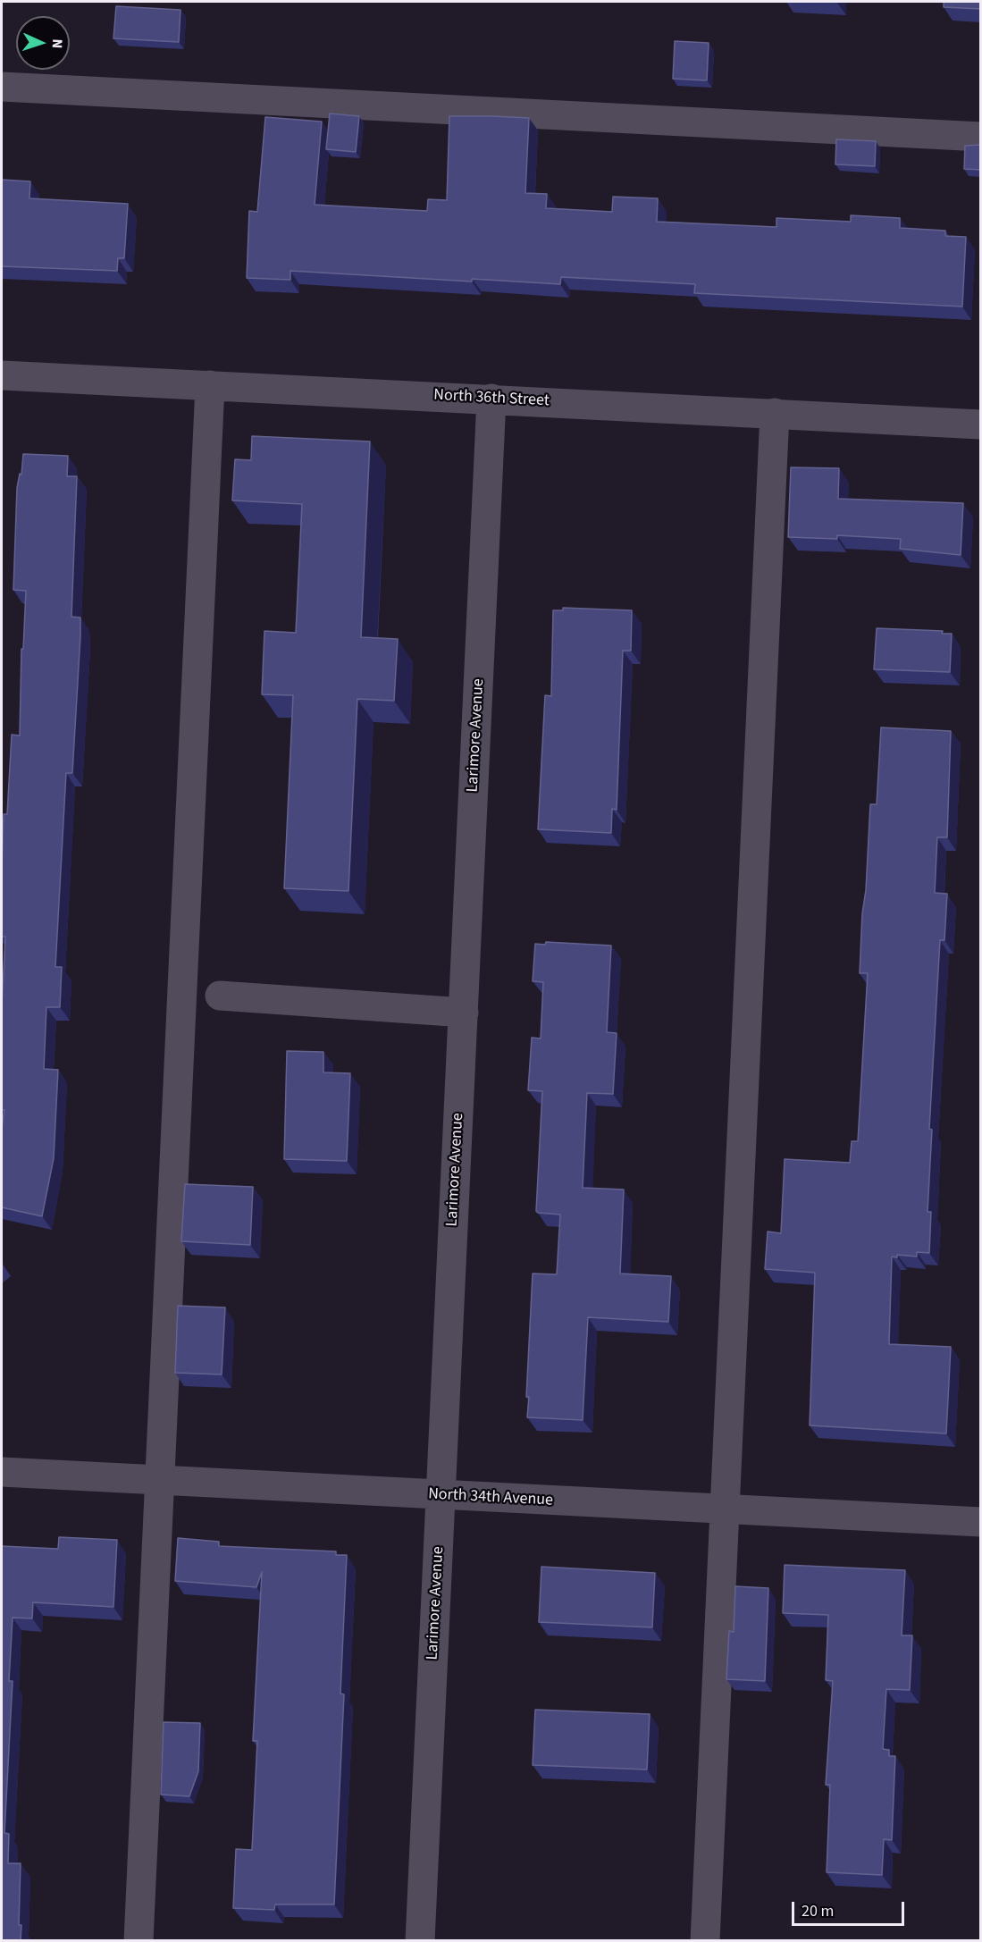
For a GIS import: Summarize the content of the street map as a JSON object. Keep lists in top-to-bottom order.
{
  "streets": {
    "street": ["North 36th Street", "Larimore Avenue", "North 34th Avenue"]
  },
  "crossings": [
    ["North 36th Street", "Larimore Avenue"],
    ["Larimore Avenue", "North 34th Avenue"]
  ],
  "scale_bar": "20 m",
  "north": "right"
}
